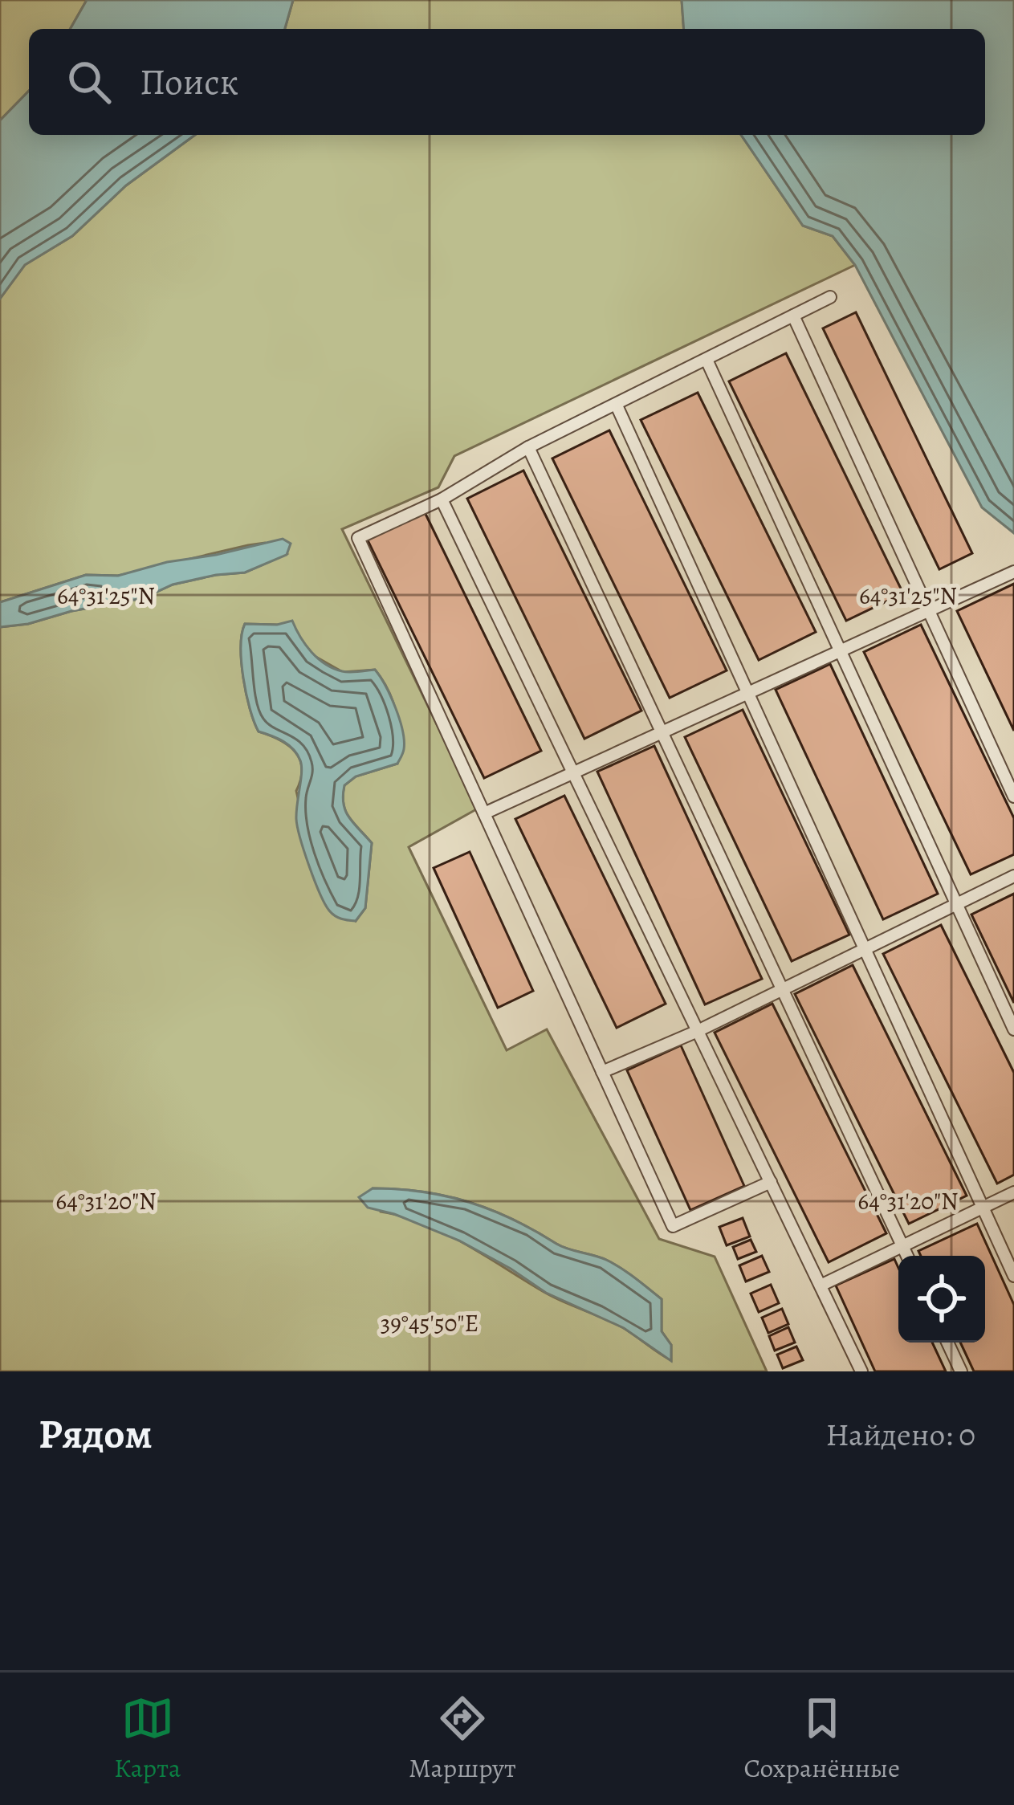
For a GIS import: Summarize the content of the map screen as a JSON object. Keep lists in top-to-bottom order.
{
  "page": {
    "search": "Поиск",
    "heading": ["Рядом", "Найдено: 0"],
    "nav": ["Карта", "Маршрут", "Сохранённые"]
  },
  "coordinates": ["64°31'25\"N", "64°31'20\"N", "39°45'50\"E"]
}
